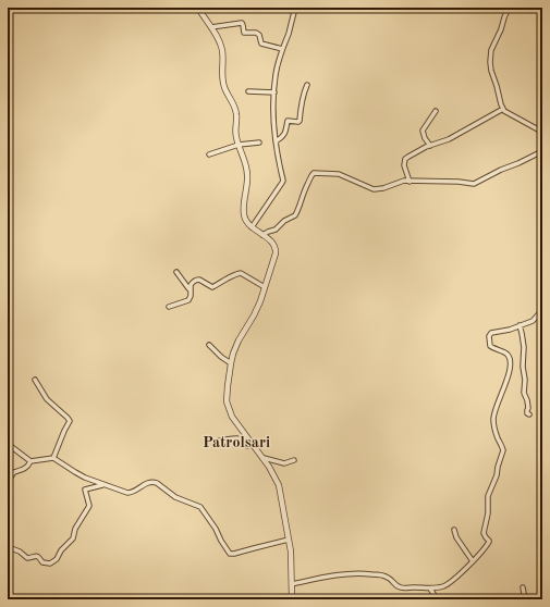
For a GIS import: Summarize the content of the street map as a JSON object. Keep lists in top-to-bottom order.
{
  "districts": ["Patrolsari"]
}
